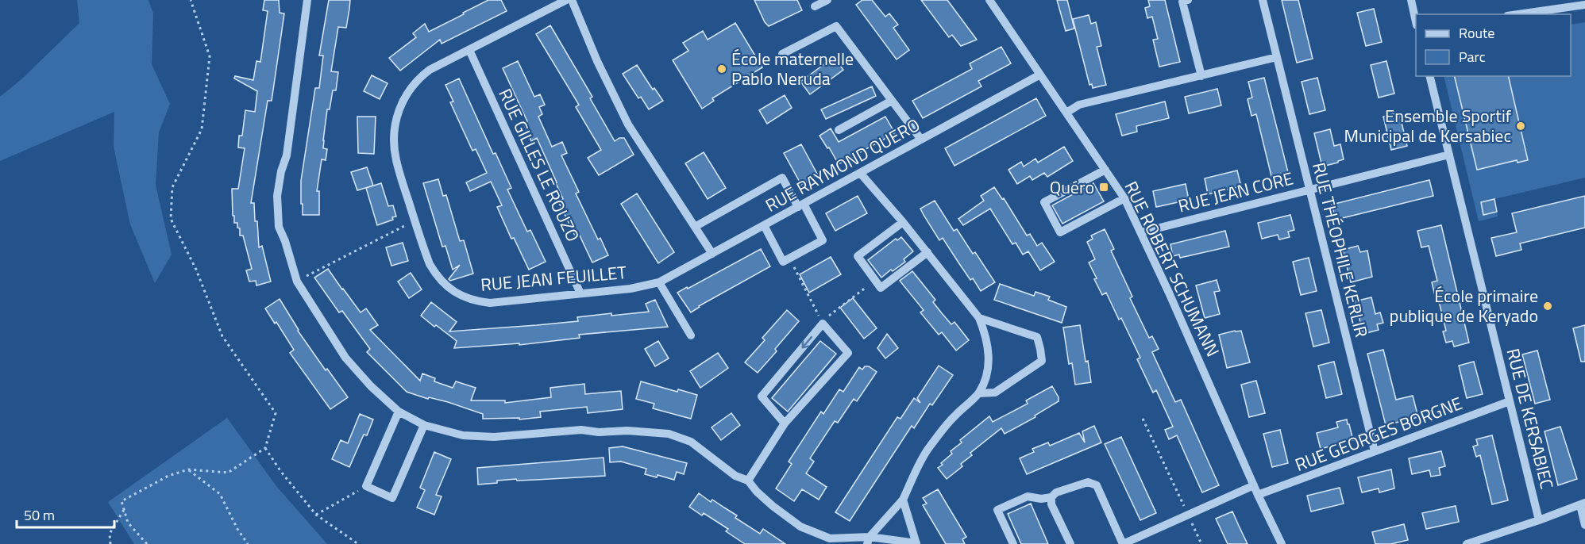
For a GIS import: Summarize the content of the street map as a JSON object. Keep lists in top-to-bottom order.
{
  "streets": {
    "street": [
      "RUE GILLES LE ROUZO",
      "RUE RAYMOND QUERO",
      "RUE JEAN CORE",
      "RUE THÉOPHILE KERLIR",
      "RUE ROBERT SCHUMANN",
      "RUE JEAN FEUILLET",
      "RUE DE KERSABIEC",
      "RUE GEORGES BORGNE"
    ]
  },
  "crossings": [
    ["RUE GILLES LE ROUZO", "RUE JEAN FEUILLET"],
    ["RUE RAYMOND QUERO", "RUE ROBERT SCHUMANN"],
    ["RUE RAYMOND QUERO", "RUE JEAN FEUILLET"],
    ["RUE JEAN CORE", "RUE THÉOPHILE KERLIR"],
    ["RUE JEAN CORE", "RUE ROBERT SCHUMANN"],
    ["RUE JEAN CORE", "RUE DE KERSABIEC"],
    ["RUE THÉOPHILE KERLIR", "RUE GEORGES BORGNE"],
    ["RUE ROBERT SCHUMANN", "RUE GEORGES BORGNE"],
    ["RUE DE KERSABIEC", "RUE GEORGES BORGNE"]
  ],
  "places": {
    "other": ["École maternelle Pablo Neruda", "Ensemble Sportif Municipal de Kersabiec", "École primaire publique de Keryado"],
    "transit": ["Quéro"]
  },
  "legend": ["Route", "Parc"],
  "scale_bar": "50 m"
}
